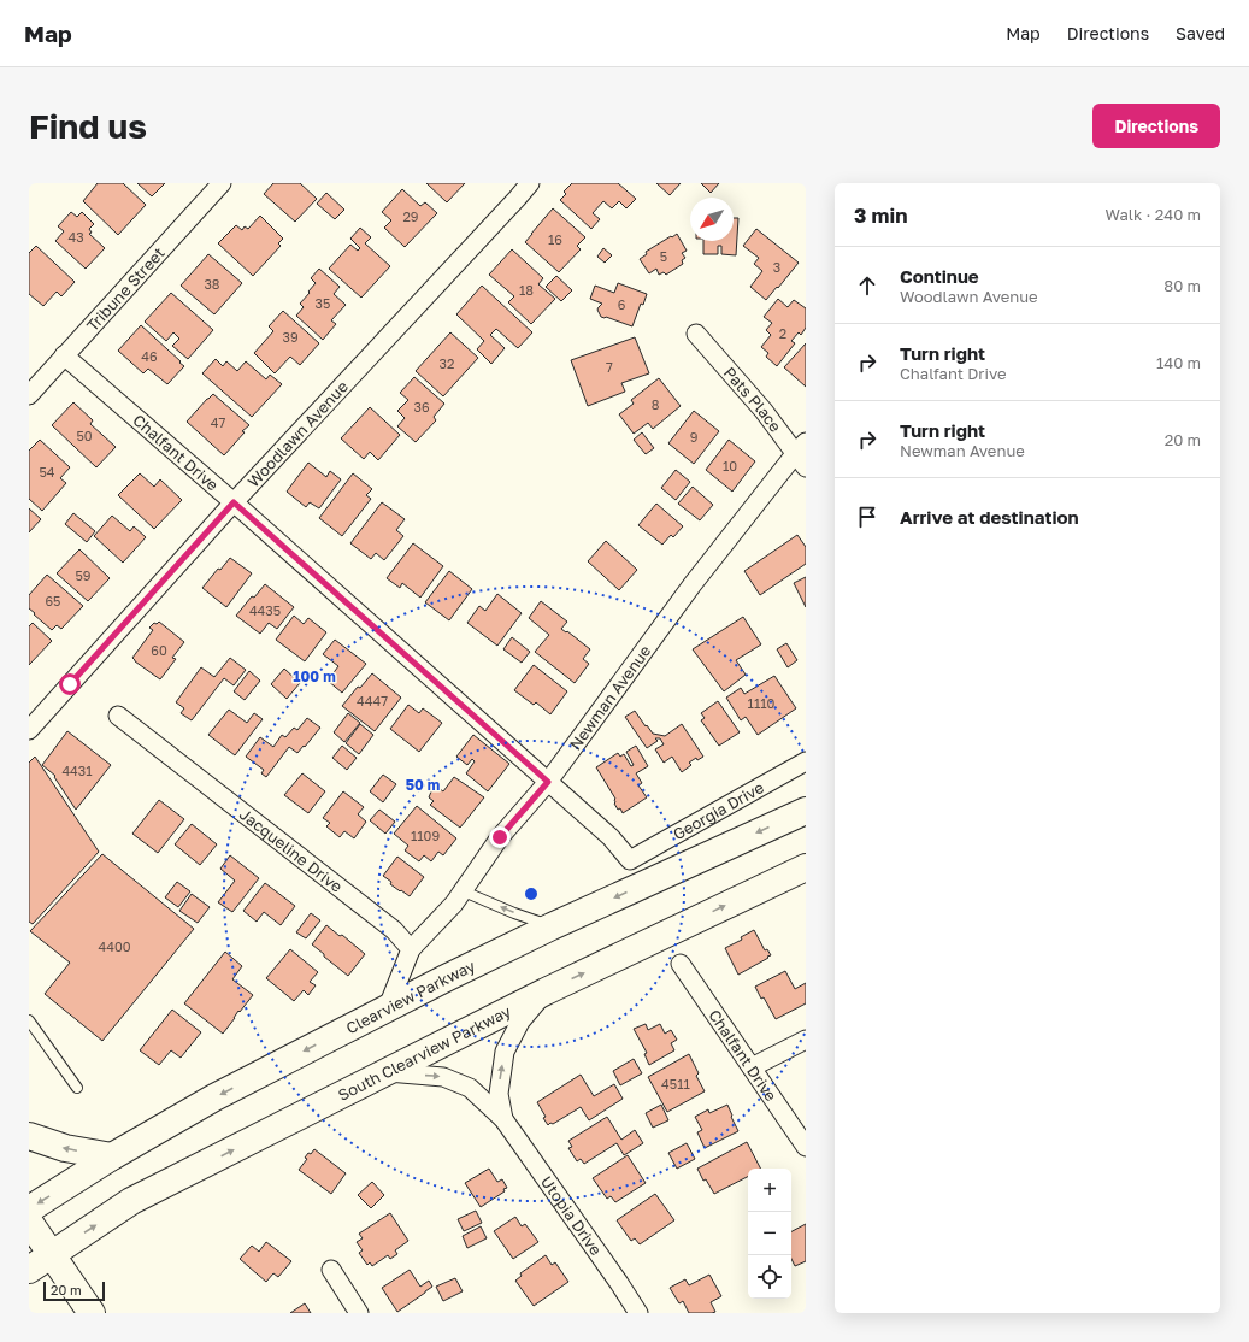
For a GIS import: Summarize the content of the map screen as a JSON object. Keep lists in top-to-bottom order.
{
  "streets": {
    "highway": ["Clearview Parkway", "South Clearview Parkway"],
    "street": [
      "Tribune Street",
      "Pats Place",
      "Woodlawn Avenue",
      "Chalfant Drive",
      "Newman Avenue",
      "Georgia Drive",
      "Jacqueline Drive",
      "Utopia Drive"
    ]
  },
  "crossings": [
    ["Tribune Street", "Chalfant Drive"],
    ["Pats Place", "Newman Avenue"],
    ["Woodlawn Avenue", "Chalfant Drive"],
    ["Chalfant Drive", "Newman Avenue"],
    ["Chalfant Drive", "Georgia Drive"],
    ["Newman Avenue", "Jacqueline Drive"],
    ["South Clearview Parkway", "Utopia Drive"]
  ],
  "one_way": ["Clearview Parkway", "South Clearview Parkway"],
  "house_numbers": [
    "29",
    "43",
    "16",
    "5",
    "3",
    "38",
    "18",
    "35",
    "6",
    "2",
    "39",
    "46",
    "32",
    "7",
    "8",
    "36",
    "47",
    "50",
    "9",
    "10",
    "54",
    "59",
    "65",
    "4435",
    "60",
    "4447",
    "1110",
    "4431",
    "1109",
    "4400",
    "4511"
  ],
  "scale_bar": "20 m",
  "north": "bottom left",
  "page": {
    "header": "Map",
    "nav": ["Map", "Directions", "Saved"],
    "buttons": "Directions",
    "title": "Find us",
    "heading": ["3 min", "Walk · 240 m"],
    "list": [
      ["Continue", "Woodlawn Avenue", "80 m"],
      ["Turn right", "Chalfant Drive", "140 m"],
      ["Turn right", "Newman Avenue", "20 m"],
      "Arrive at destination"
    ],
    "map_buttons": ["+", "−"],
    "scale": "20 m"
  },
  "rings": ["100 m", "50 m"]
}
